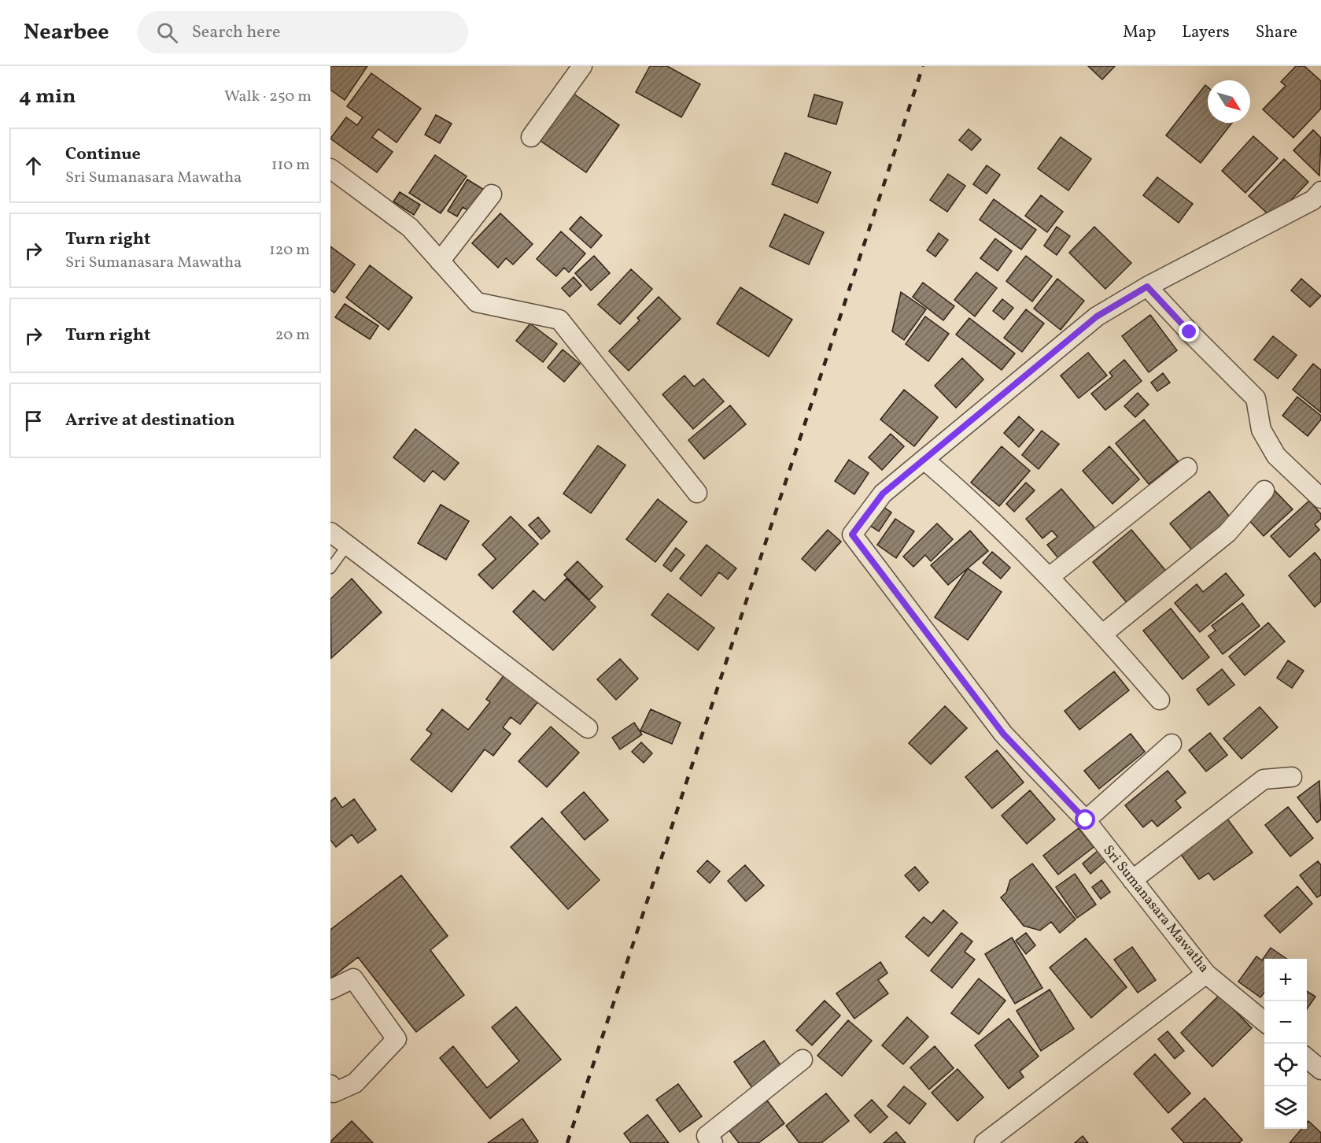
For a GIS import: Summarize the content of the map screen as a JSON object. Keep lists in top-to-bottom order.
{
  "streets": {
    "street": ["Sri Sumanasara Mawatha"]
  },
  "north": "bottom right",
  "page": {
    "header": "Nearbee",
    "search": "Search here",
    "nav": ["Map", "Layers", "Share"],
    "heading": ["4 min", "Walk · 250 m"],
    "list": [
      ["Continue", "Sri Sumanasara Mawatha", "110 m"],
      ["Turn right", "Sri Sumanasara Mawatha", "120 m"],
      ["Turn right", "20 m"],
      "Arrive at destination"
    ],
    "map_buttons": ["+", "−"]
  }
}
